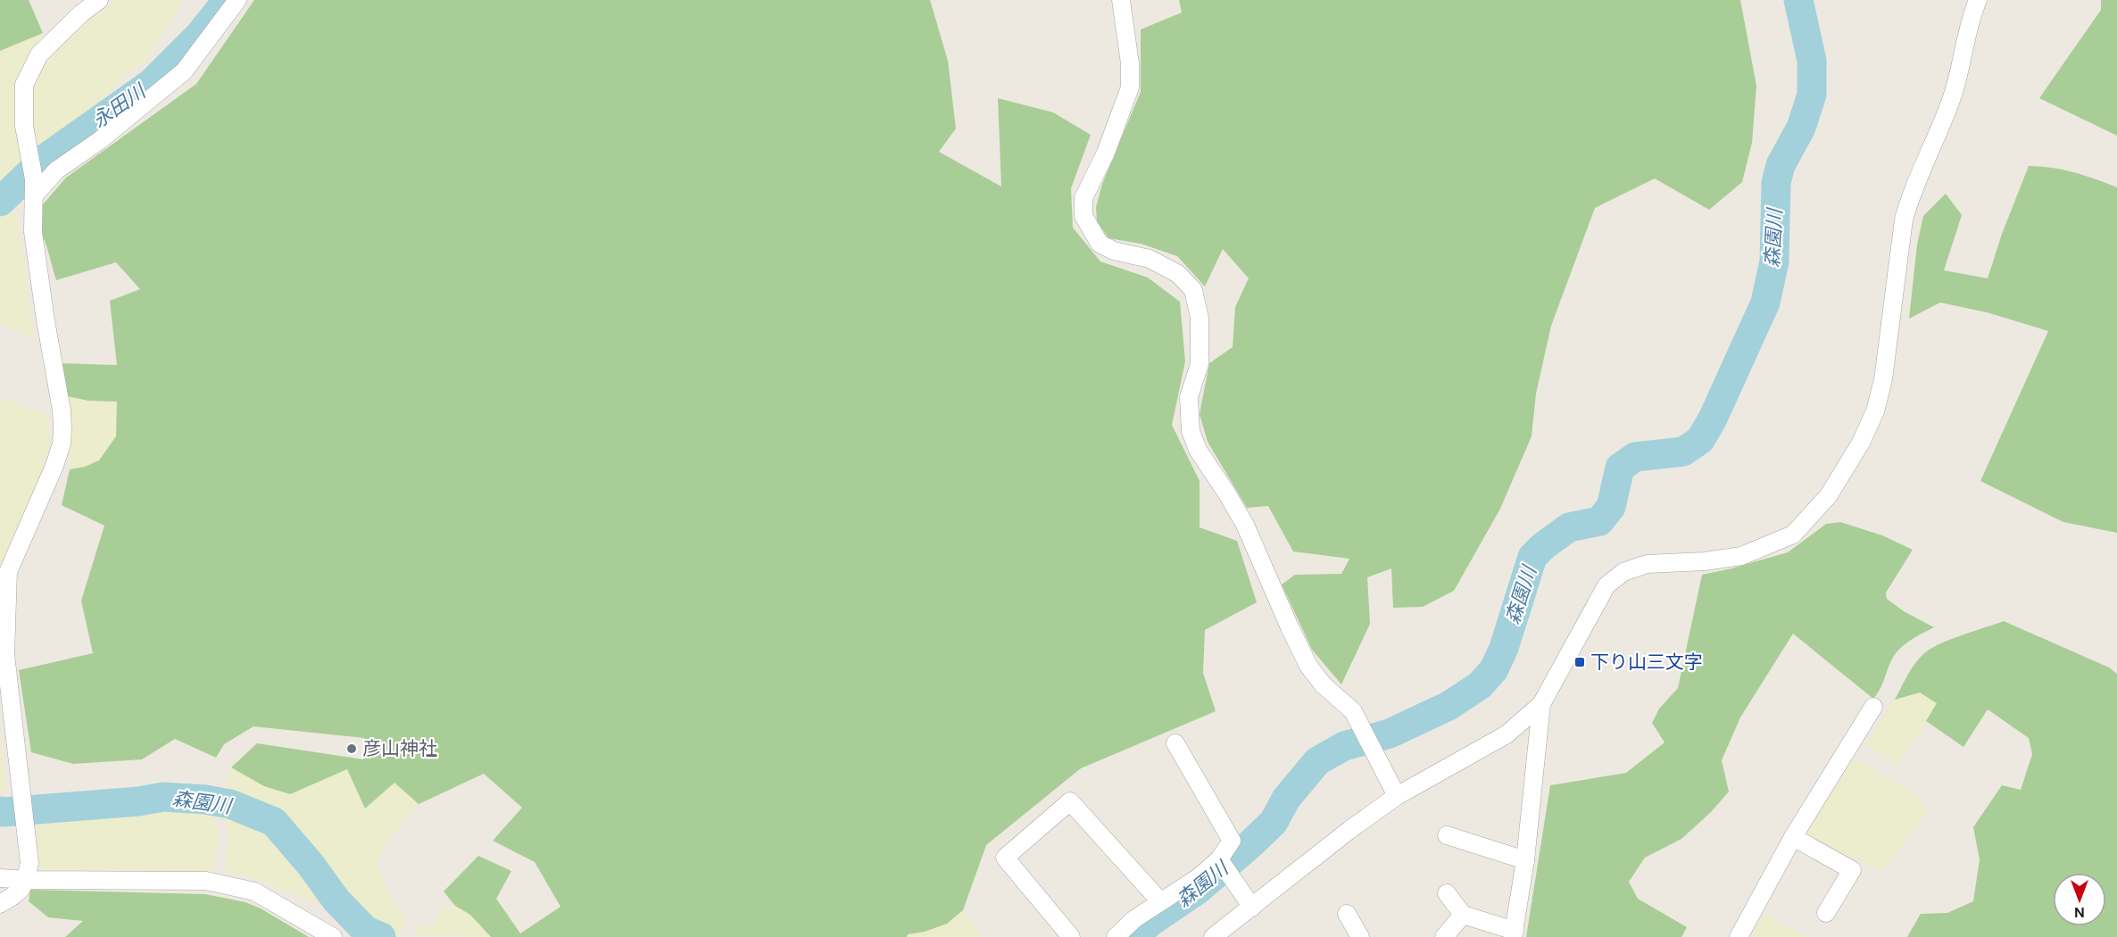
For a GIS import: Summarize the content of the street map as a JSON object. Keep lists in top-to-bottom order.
{
  "water": ["永田川", "森園川"],
  "places": {
    "transit": ["下り山三文字"],
    "other": ["彦山神社"]
  },
  "north": "bottom"
}
